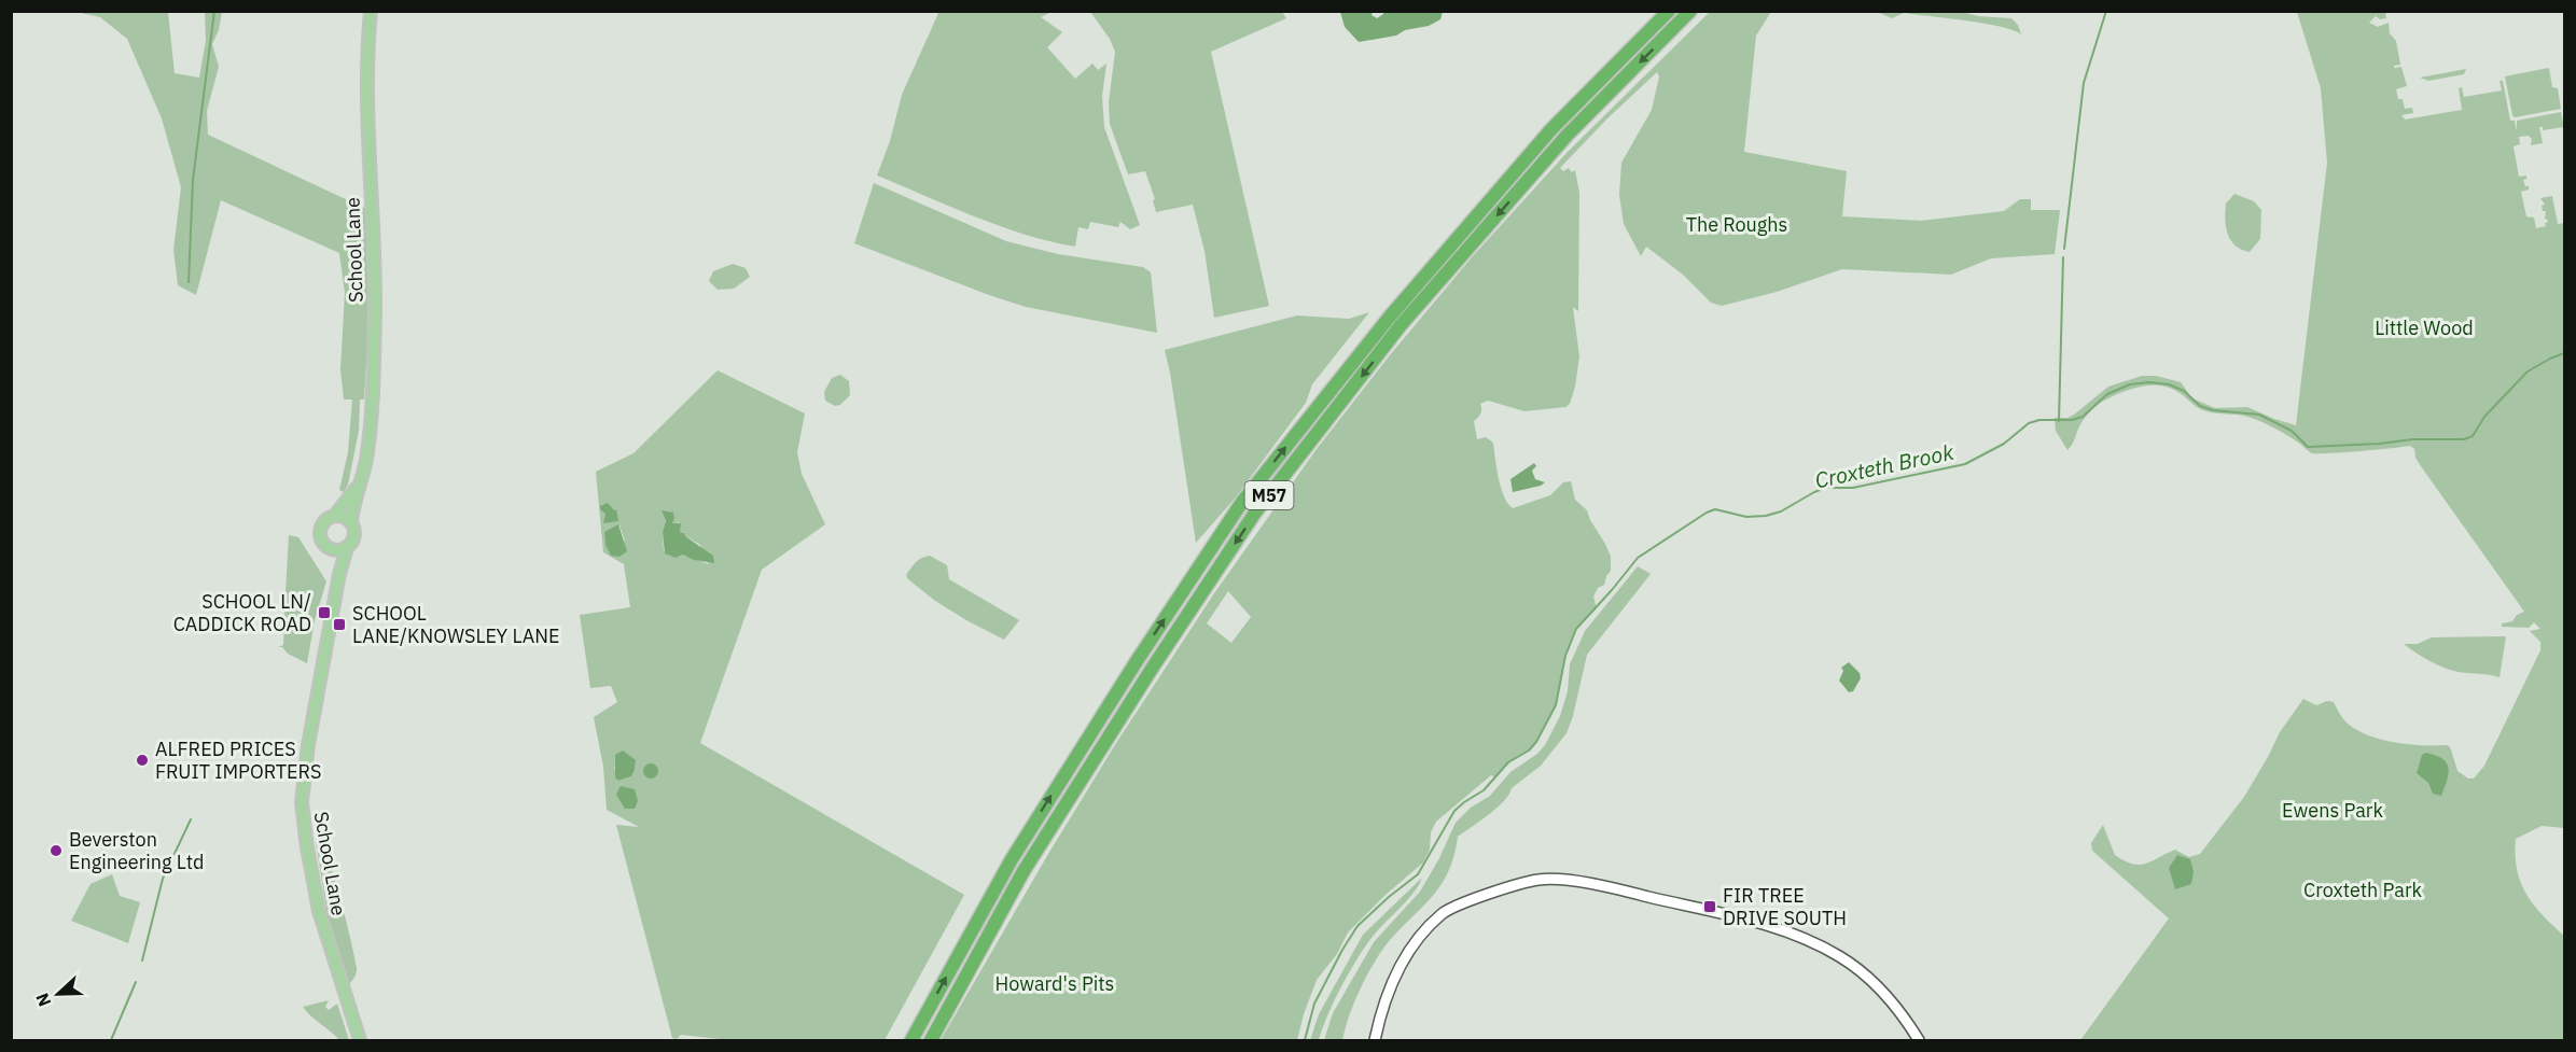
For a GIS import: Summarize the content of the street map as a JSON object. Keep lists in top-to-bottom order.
{
  "streets": {
    "highway": ["M57"],
    "main road": ["School Lane"]
  },
  "water": ["Croxteth Brook"],
  "parks": [
    "The Roughs",
    "Little Wood",
    "Ewens Park",
    "Croxteth Park",
    "Howard's Pits"
  ],
  "places": {
    "transit": ["SCHOOL LN/ CADDICK ROAD", "SCHOOL LANE/KNOWSLEY LANE", "FIR TREE DRIVE SOUTH"],
    "other": ["ALFRED PRICES FRUIT IMPORTERS", "Beverston Engineering Ltd"]
  },
  "north": "left"
}
